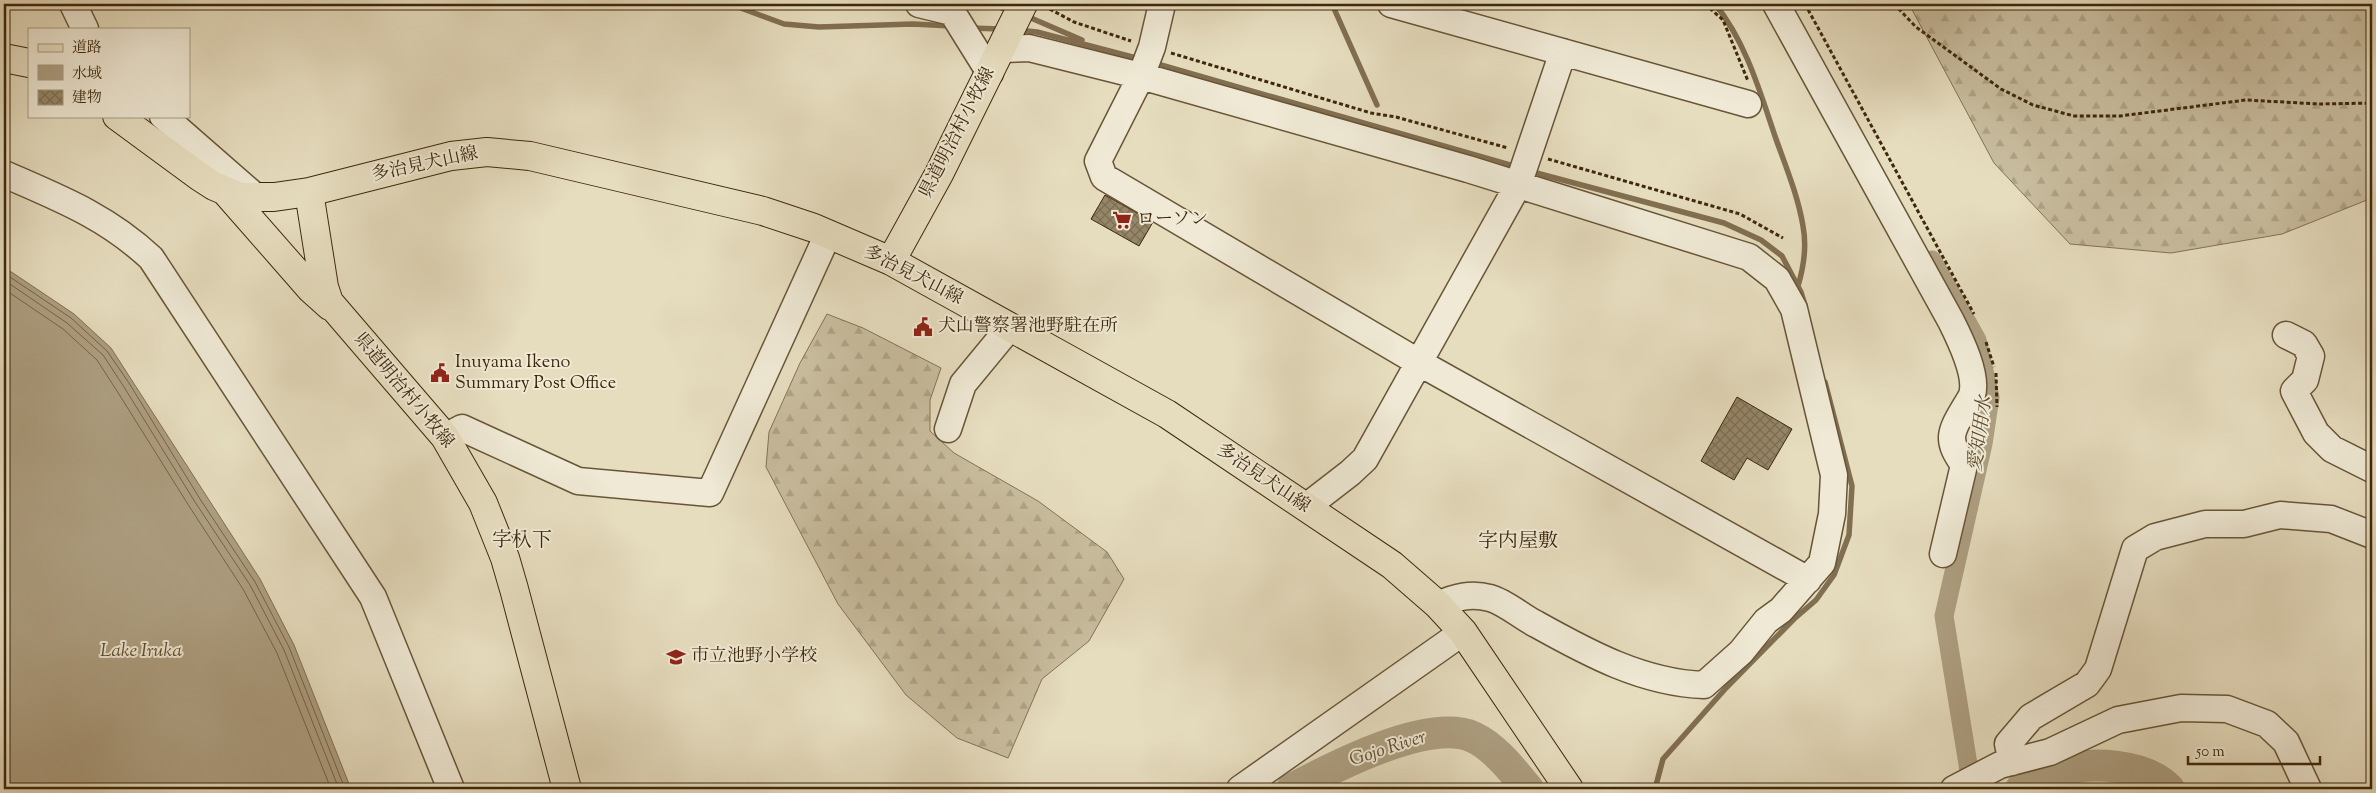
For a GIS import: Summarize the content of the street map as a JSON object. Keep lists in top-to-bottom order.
{
  "streets": {
    "main road": ["県道明治村小牧線", "多治見犬山線"]
  },
  "crossings": [
    ["県道明治村小牧線", "多治見犬山線"]
  ],
  "districts": ["字杁下", "字内屋敷"],
  "water": ["愛知用水", "Lake Iruka", "Gojo River"],
  "places": {
    "supermarket": ["ローソン"],
    "public building": ["犬山警察署池野駐在所", "Inuyama Ikeno Summary Post Office"],
    "school or university": ["市立池野小学校"]
  },
  "legend": ["道路", "水域", "建物"],
  "scale_bar": "50 m"
}
